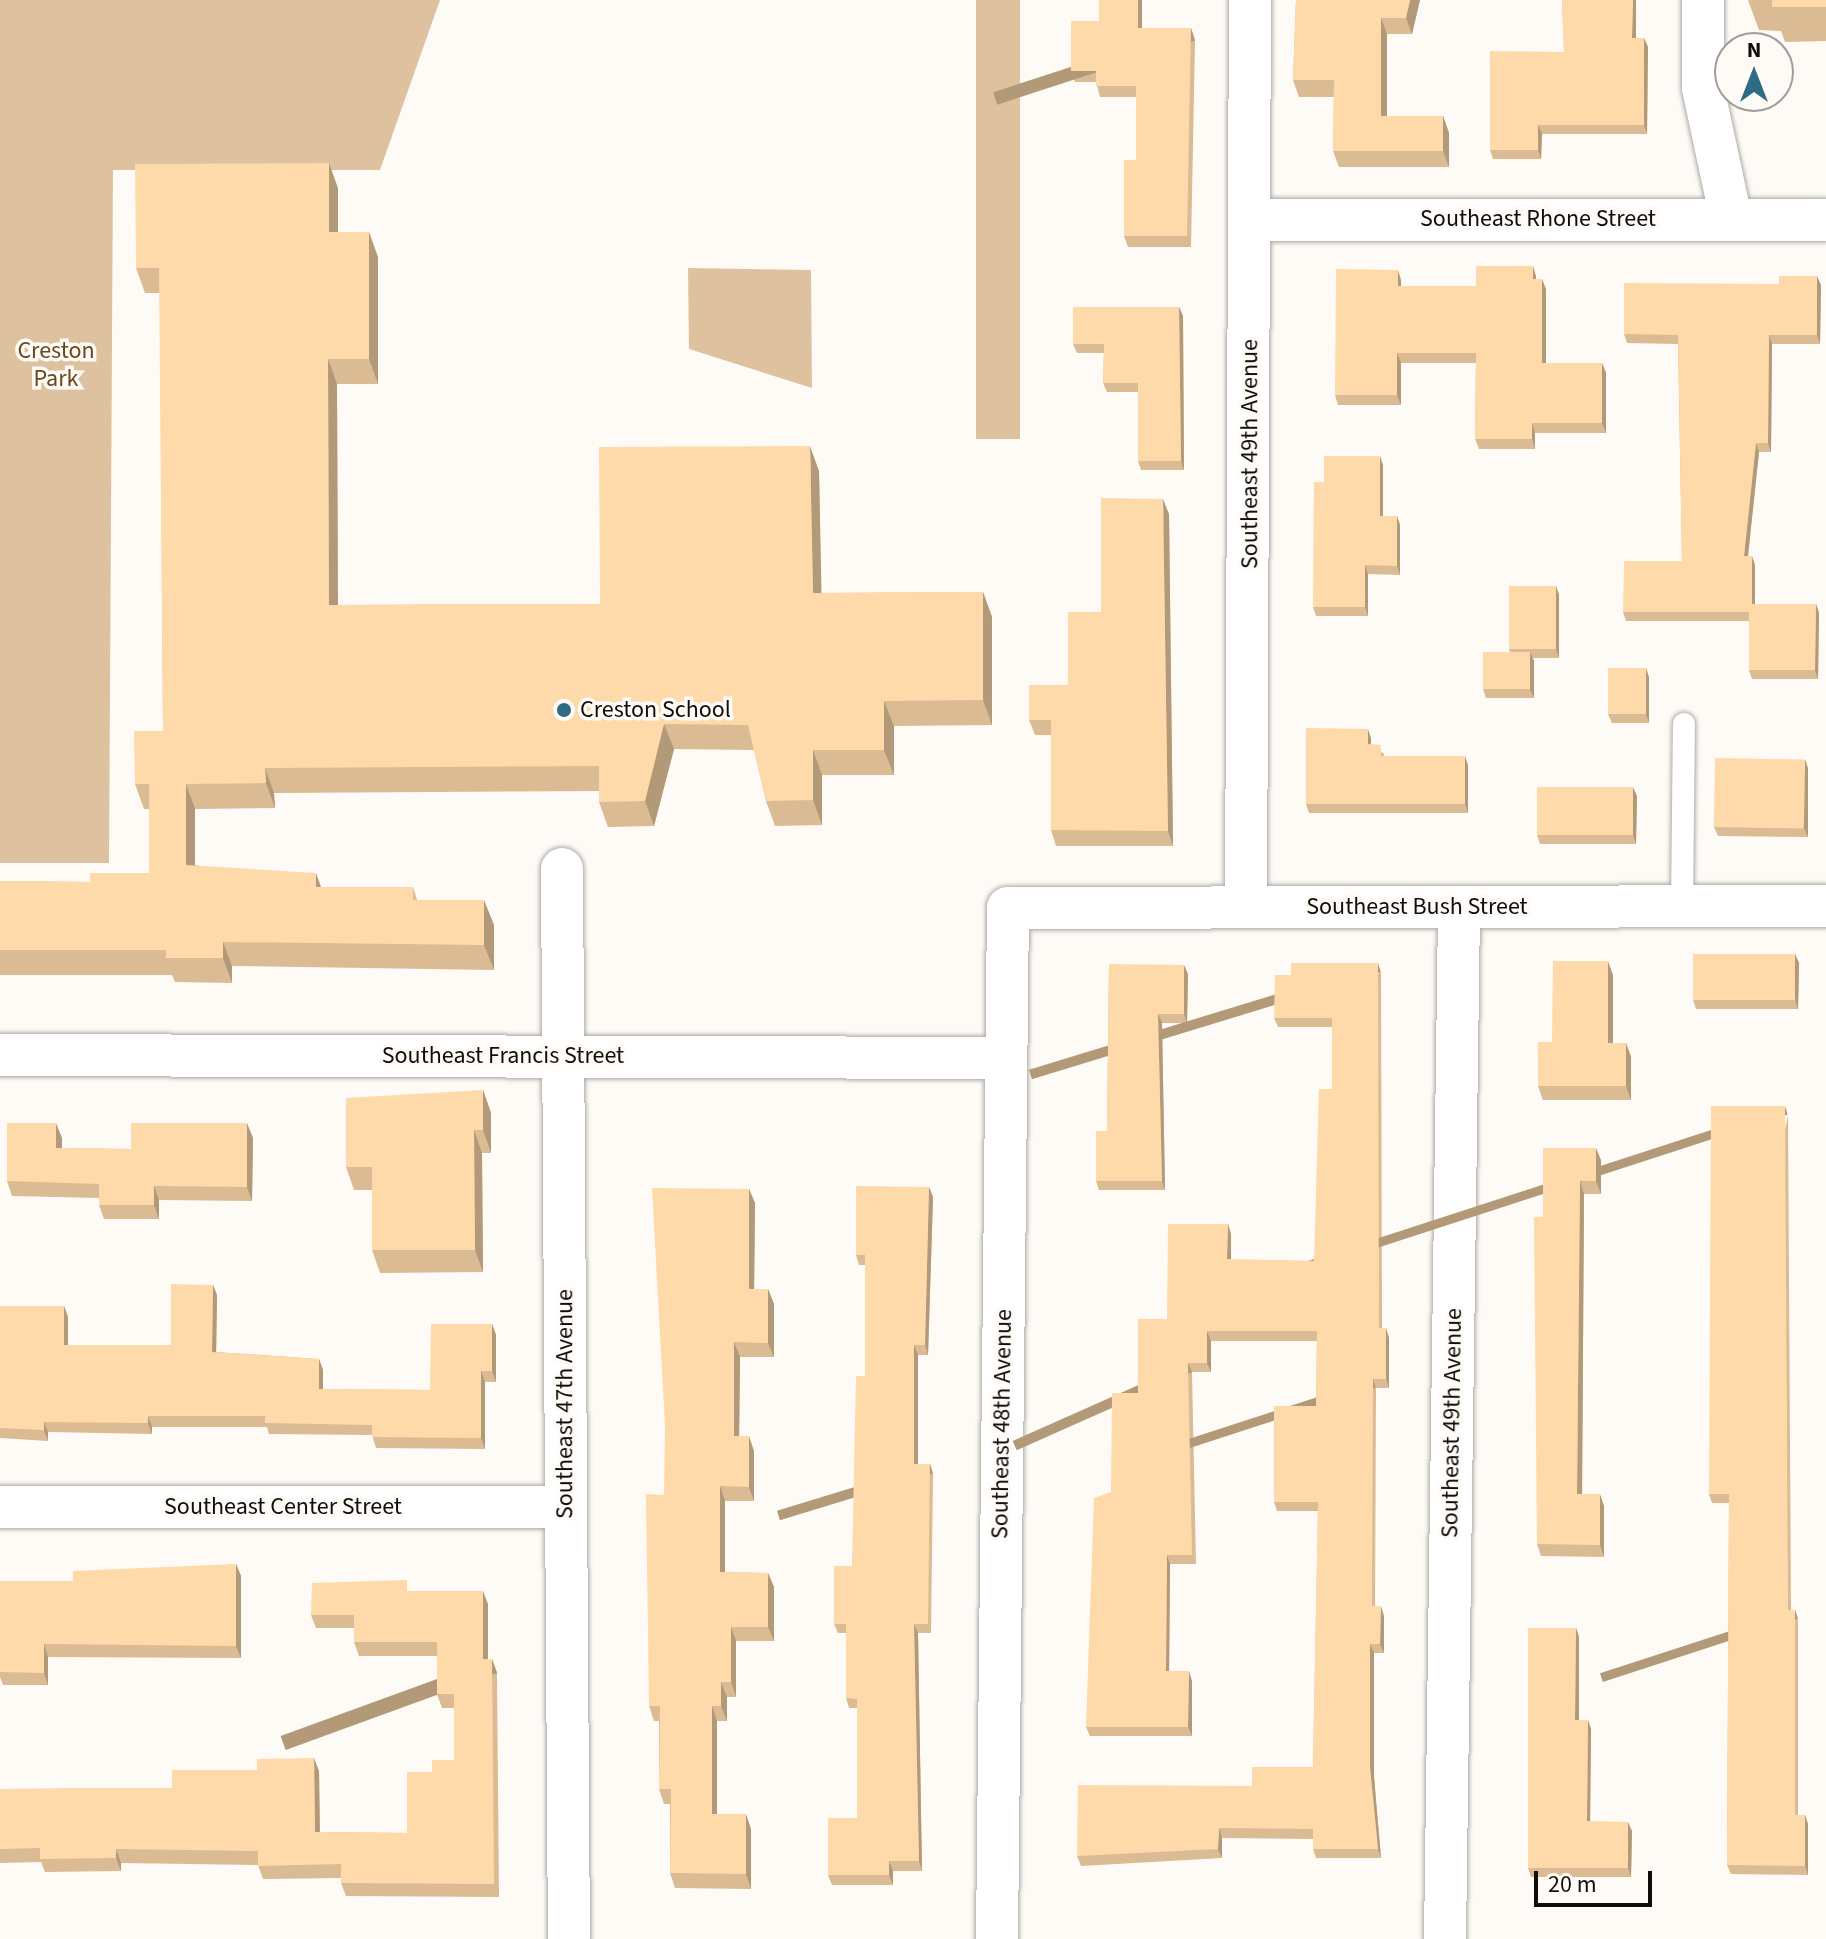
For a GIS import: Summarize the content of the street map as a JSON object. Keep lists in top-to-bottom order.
{
  "streets": {
    "street": [
      "Southeast Rhone Street",
      "Southeast 49th Avenue",
      "Southeast Bush Street",
      "Southeast Francis Street",
      "Southeast 47th Avenue",
      "Southeast 48th Avenue",
      "Southeast Center Street"
    ]
  },
  "crossings": [
    ["Southeast Rhone Street", "Southeast 49th Avenue"],
    ["Southeast 49th Avenue", "Southeast Bush Street"],
    ["Southeast Bush Street", "Southeast 48th Avenue"],
    ["Southeast Francis Street", "Southeast 47th Avenue"],
    ["Southeast Francis Street", "Southeast 48th Avenue"],
    ["Southeast 47th Avenue", "Southeast Center Street"]
  ],
  "parks": ["Creston Park"],
  "places": ["Creston School"],
  "scale_bar": "20 m",
  "north": "top"
}
